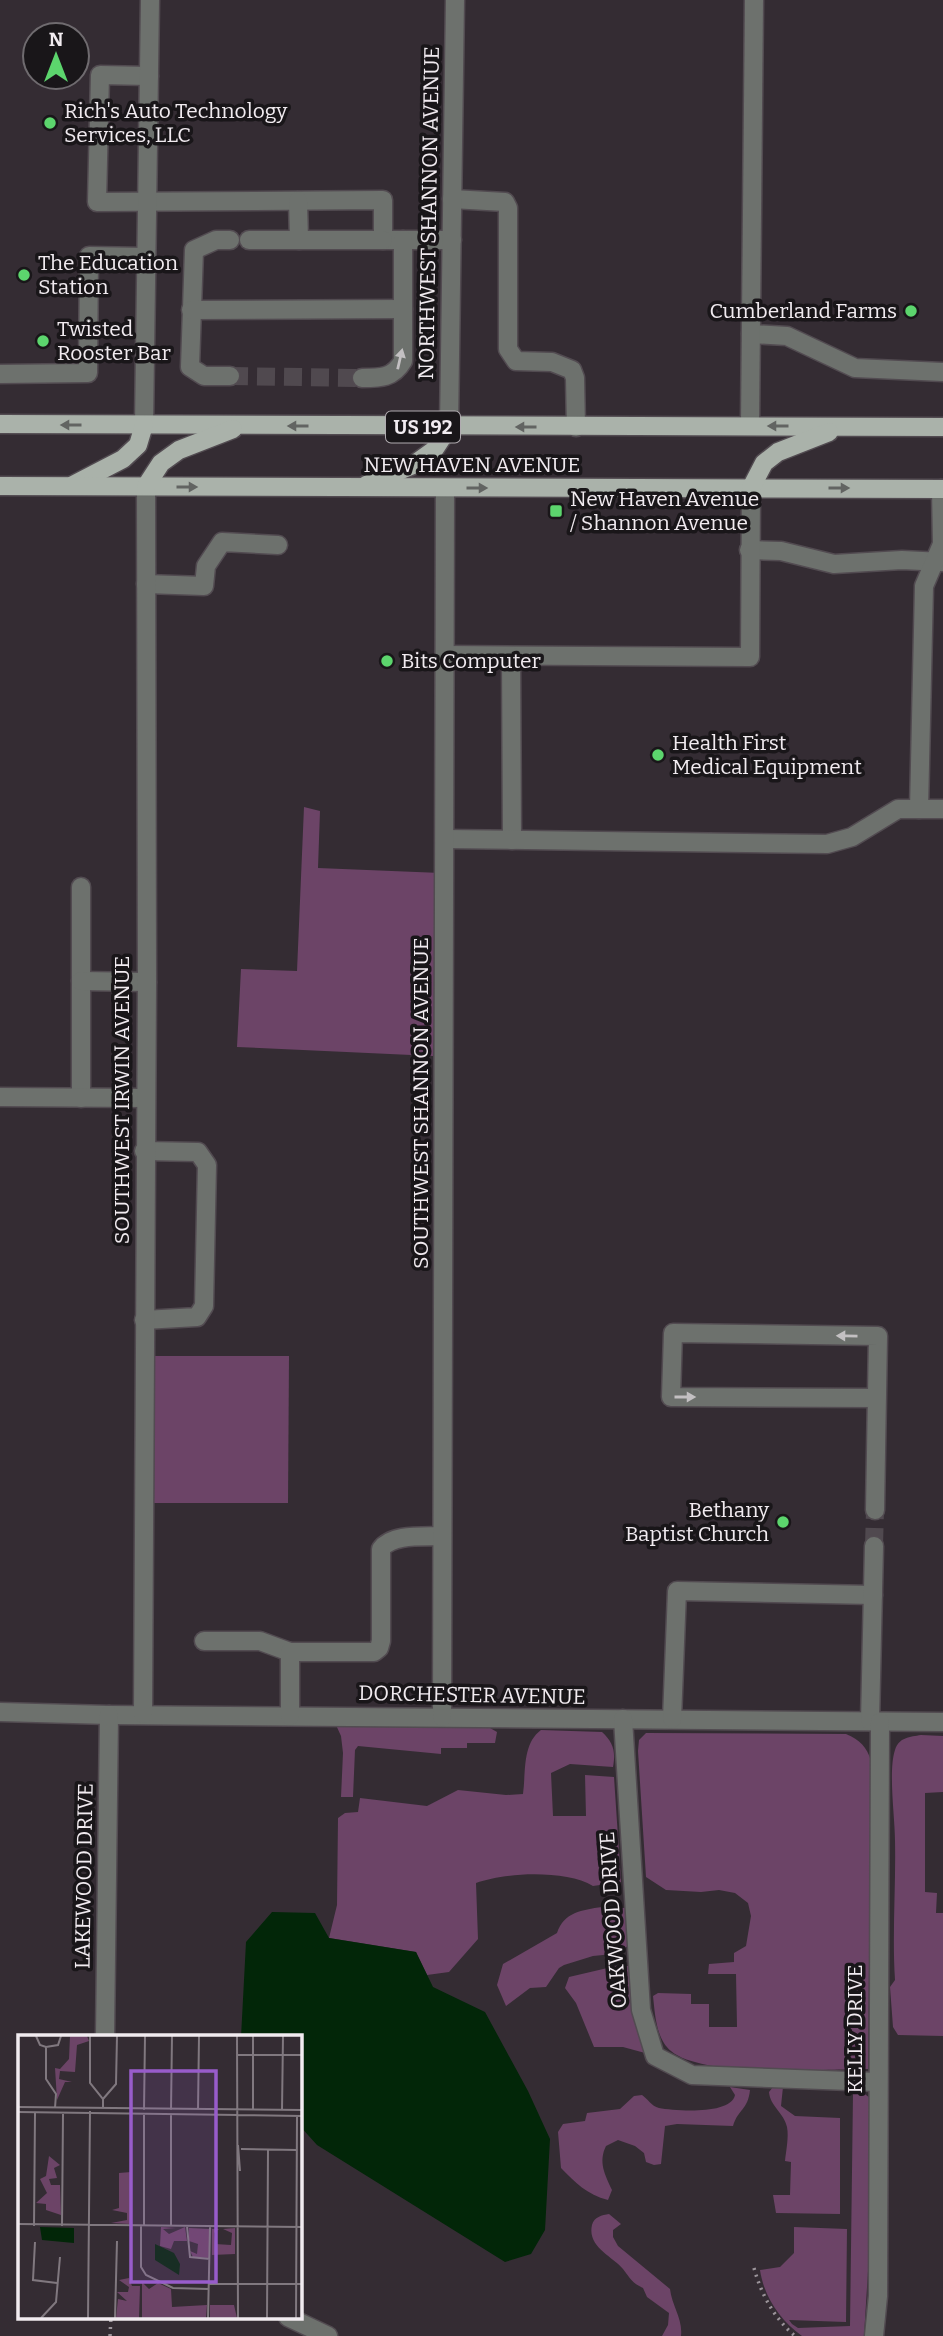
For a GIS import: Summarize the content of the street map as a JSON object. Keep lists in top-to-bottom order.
{
  "streets": {
    "main road": ["US 192", "NEW HAVEN AVENUE"],
    "street": [
      "NORTHWEST SHANNON AVENUE",
      "SOUTHWEST IRWIN AVENUE",
      "SOUTHWEST SHANNON AVENUE",
      "DORCHESTER AVENUE",
      "LAKEWOOD DRIVE",
      "OAKWOOD DRIVE",
      "KELLY DRIVE"
    ]
  },
  "crossings": [
    ["NORTHWEST SHANNON AVENUE", "NEW HAVEN AVENUE"],
    ["NEW HAVEN AVENUE", "SOUTHWEST IRWIN AVENUE"],
    ["NEW HAVEN AVENUE", "SOUTHWEST SHANNON AVENUE"],
    ["SOUTHWEST IRWIN AVENUE", "DORCHESTER AVENUE"],
    ["SOUTHWEST SHANNON AVENUE", "DORCHESTER AVENUE"],
    ["DORCHESTER AVENUE", "LAKEWOOD DRIVE"],
    ["DORCHESTER AVENUE", "OAKWOOD DRIVE"],
    ["DORCHESTER AVENUE", "KELLY DRIVE"],
    ["OAKWOOD DRIVE", "KELLY DRIVE"]
  ],
  "places": {
    "other": [
      "Rich's Auto Technology Services, LLC",
      "The Education Station",
      "Cumberland Farms",
      "Twisted Rooster Bar",
      "Bits Computer",
      "Health First Medical Equipment",
      "Bethany Baptist Church"
    ],
    "transit": ["New Haven Avenue / Shannon Avenue"]
  },
  "north": "top"
}
